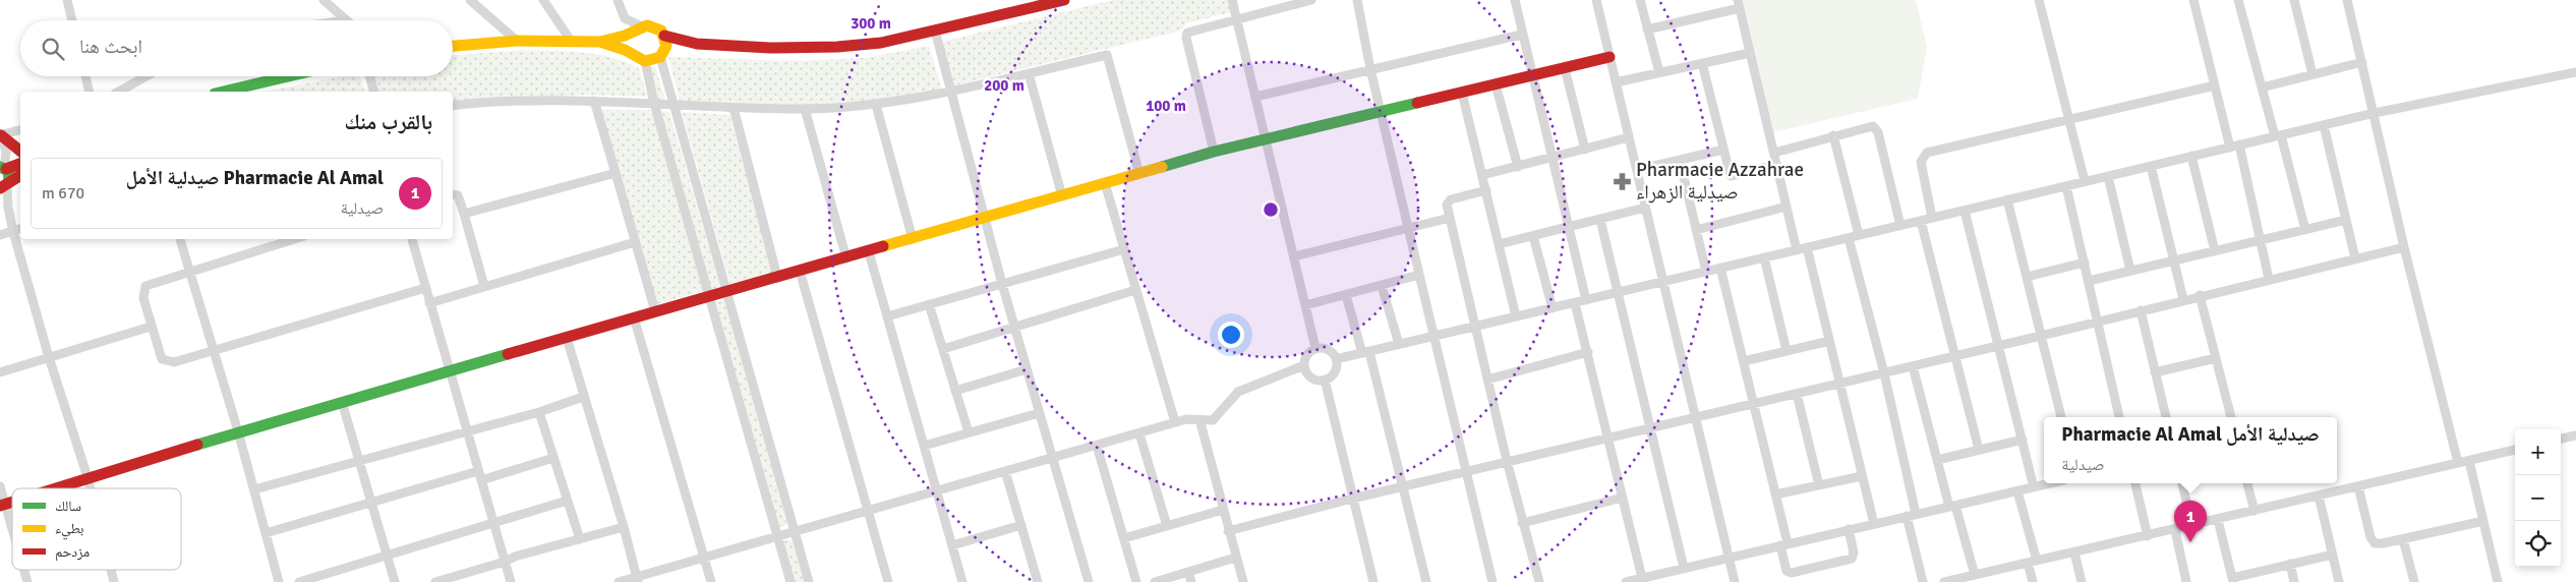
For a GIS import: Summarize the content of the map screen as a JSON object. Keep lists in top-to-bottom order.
{
  "places": {
    "pharmacy": ["Pharmacie Azzahrae صيدلية الزهراء"]
  },
  "legend": ["سالك", "بطيء", "مزدحم"],
  "page": {
    "search": "ابحث هنا",
    "heading": "بالقرب منك",
    "list": [
      {
        "mark": "1",
        "name": "Pharmacie Al Amal صيدلية الأمل",
        "note": "صيدلية",
        "value": "670 m"
      }
    ],
    "popup": ["Pharmacie Al Amal صيدلية الأمل", "صيدلية"],
    "map_buttons": ["+", "−"],
    "pins": "1"
  },
  "rings": ["300 m", "200 m", "100 m"]
}
